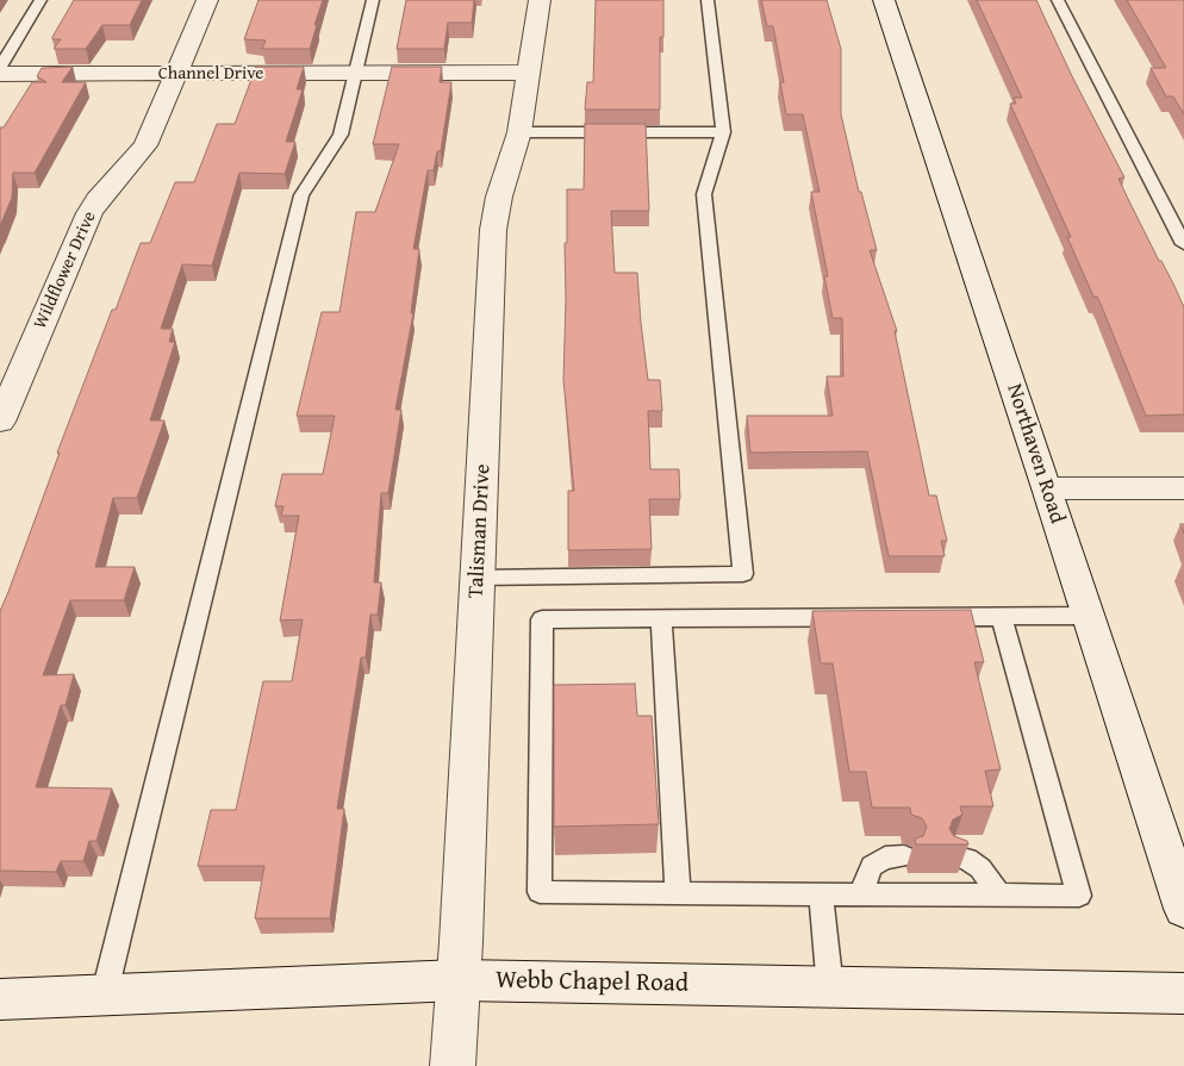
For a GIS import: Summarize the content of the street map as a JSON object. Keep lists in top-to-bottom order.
{
  "streets": {
    "street": [
      "Channel Drive",
      "Wildflower Drive",
      "Northaven Road",
      "Talisman Drive",
      "Webb Chapel Road"
    ]
  },
  "crossings": [
    ["Channel Drive", "Wildflower Drive"],
    ["Channel Drive", "Talisman Drive"],
    ["Talisman Drive", "Webb Chapel Road"]
  ]
}
